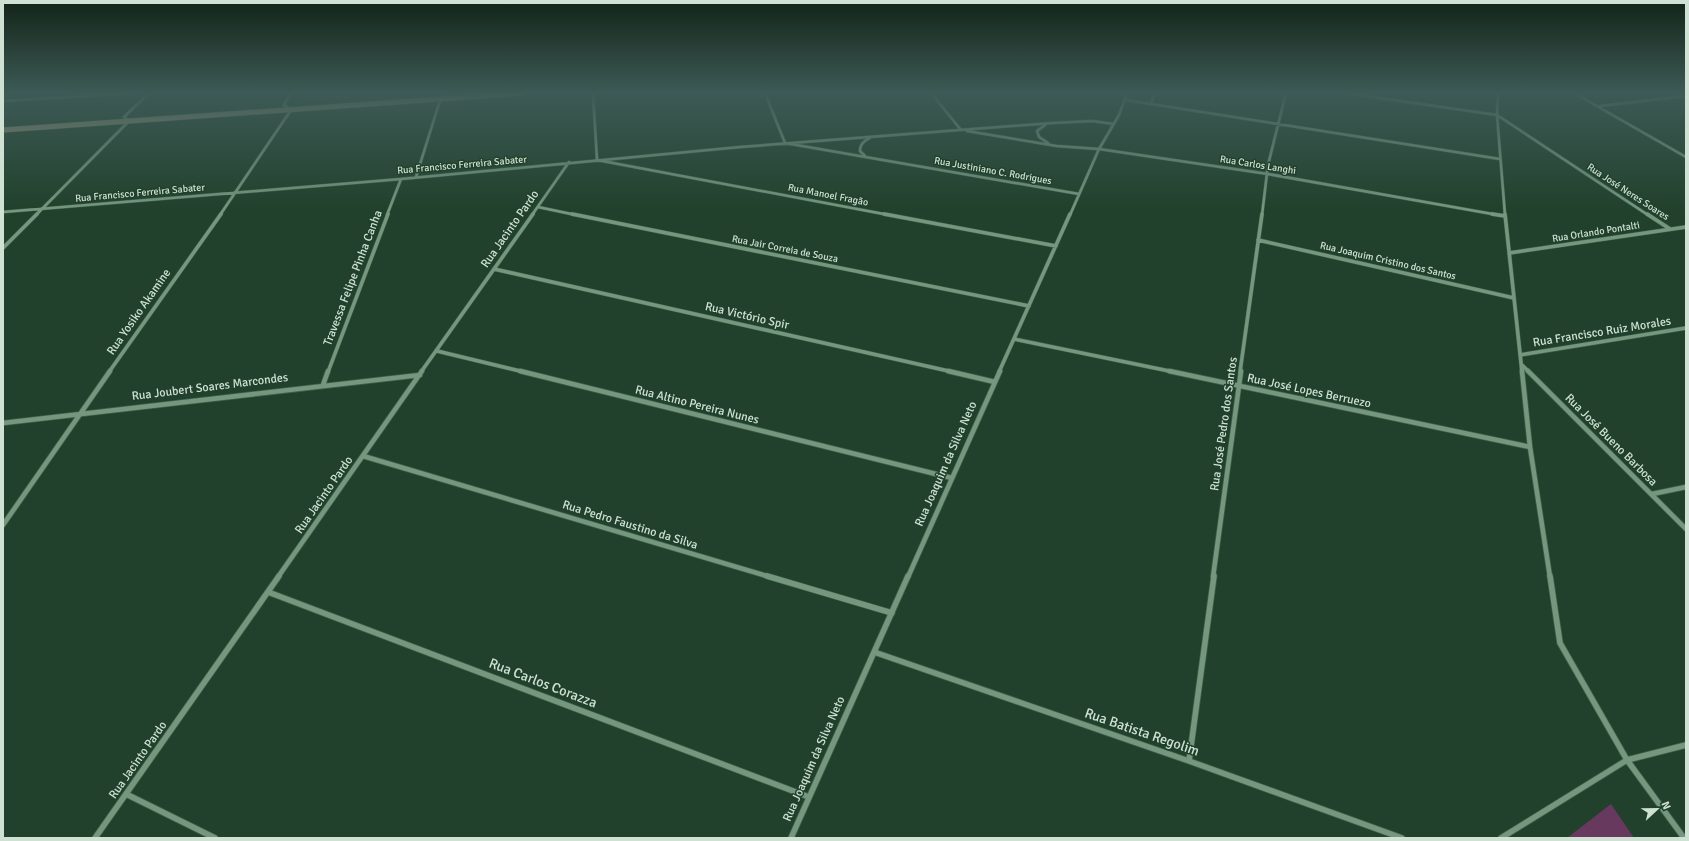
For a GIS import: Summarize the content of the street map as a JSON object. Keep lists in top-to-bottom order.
{
  "streets": {
    "street": [
      "Rua Francisco Ferreira Sabater",
      "Rua Carlos Langhi",
      "Rua Justiniano C. Rodrigues",
      "Rua José Neres Soares",
      "Rua Manoel Fragão",
      "Rua Jacinto Pardo",
      "Rua Orlando Pontalti",
      "Rua Jair Correia de Souza",
      "Rua Joaquim Cristino dos Santos",
      "Travessa Felipe Pinha Canha",
      "Rua Yosiko Akamine",
      "Rua Victório Spir",
      "Rua Francisco Ruiz Morales",
      "Rua Joubert Soares Marcondes",
      "Rua José Lopes Berruezo",
      "Rua Altino Pereira Nunes",
      "Rua José Pedro dos Santos",
      "Rua José Bueno Barbosa",
      "Rua Joaquim da Silva Neto",
      "Rua Pedro Faustino da Silva",
      "Rua Carlos Corazza",
      "Rua Batista Regolim"
    ]
  },
  "crossings": [
    ["Rua Francisco Ferreira Sabater", "Rua Justiniano C. Rodrigues"],
    ["Rua Francisco Ferreira Sabater", "Rua Manoel Fragão"],
    ["Rua Francisco Ferreira Sabater", "Rua Jacinto Pardo"],
    ["Rua Francisco Ferreira Sabater", "Travessa Felipe Pinha Canha"],
    ["Rua Francisco Ferreira Sabater", "Rua Yosiko Akamine"],
    ["Rua Carlos Langhi", "Rua José Pedro dos Santos"],
    ["Rua Carlos Langhi", "Rua Joaquim da Silva Neto"],
    ["Rua Justiniano C. Rodrigues", "Rua Joaquim da Silva Neto"],
    ["Rua José Neres Soares", "Rua Orlando Pontalti"],
    ["Rua Manoel Fragão", "Rua Joaquim da Silva Neto"],
    ["Rua Jacinto Pardo", "Rua Jair Correia de Souza"],
    ["Rua Jacinto Pardo", "Rua Victório Spir"],
    ["Rua Jacinto Pardo", "Rua Joubert Soares Marcondes"],
    ["Rua Jacinto Pardo", "Rua Altino Pereira Nunes"],
    ["Rua Jacinto Pardo", "Rua Pedro Faustino da Silva"],
    ["Rua Jacinto Pardo", "Rua Carlos Corazza"],
    ["Rua Jair Correia de Souza", "Rua Joaquim da Silva Neto"],
    ["Rua Joaquim Cristino dos Santos", "Rua José Pedro dos Santos"],
    ["Travessa Felipe Pinha Canha", "Rua Joubert Soares Marcondes"],
    ["Rua Yosiko Akamine", "Rua Joubert Soares Marcondes"],
    ["Rua Victório Spir", "Rua Joaquim da Silva Neto"],
    ["Rua José Lopes Berruezo", "Rua José Pedro dos Santos"],
    ["Rua José Lopes Berruezo", "Rua Joaquim da Silva Neto"],
    ["Rua Altino Pereira Nunes", "Rua Joaquim da Silva Neto"],
    ["Rua José Pedro dos Santos", "Rua Batista Regolim"],
    ["Rua Joaquim da Silva Neto", "Rua Pedro Faustino da Silva"],
    ["Rua Joaquim da Silva Neto", "Rua Carlos Corazza"],
    ["Rua Joaquim da Silva Neto", "Rua Batista Regolim"]
  ],
  "north": "right"
}
